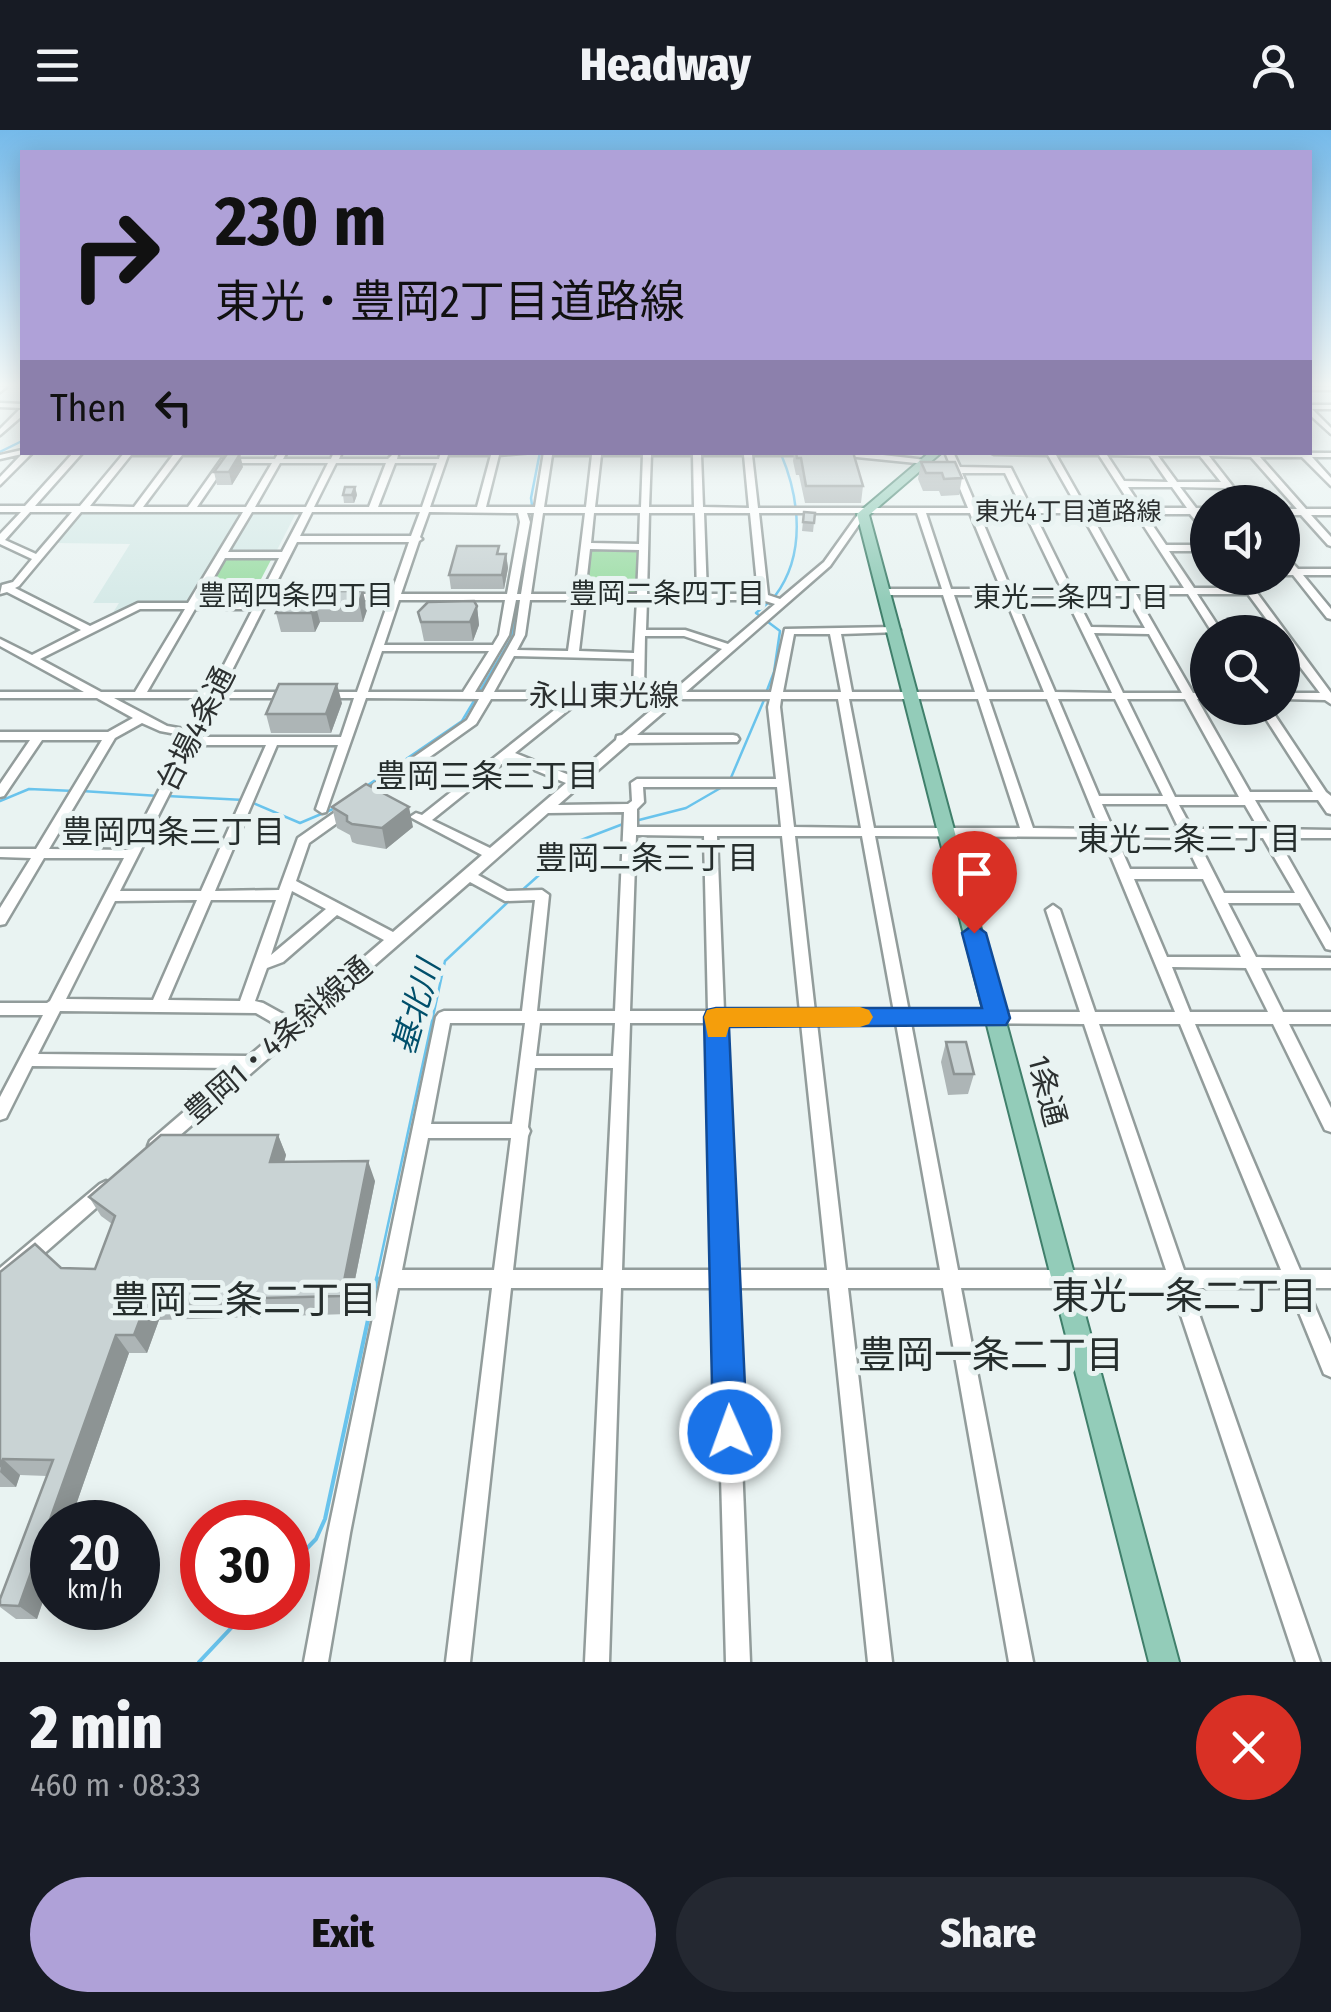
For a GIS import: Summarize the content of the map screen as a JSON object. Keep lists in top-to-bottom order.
{
  "streets": {
    "main road": ["1条通"],
    "street": [
      "東光4丁目道路線",
      "永山東光線",
      "台場4条通",
      "豊岡1・4条斜線通"
    ]
  },
  "crossings": [
    ["東光4丁目道路線", "台場4条通"],
    ["東光4丁目道路線", "豊岡1・4条斜線通"],
    ["東光4丁目道路線", "1条通"],
    ["永山東光線", "台場4条通"],
    ["永山東光線", "豊岡1・4条斜線通"],
    ["永山東光線", "1条通"],
    ["豊岡1・4条斜線通", "1条通"]
  ],
  "districts": [
    "豊岡二条四丁目",
    "豊岡四条四丁目",
    "東光二条四丁目",
    "豊岡三条三丁目",
    "豊岡四条三丁目",
    "東光二条三丁目",
    "豊岡二条三丁目",
    "東光一条二丁目",
    "豊岡三条二丁目",
    "豊岡一条二丁目"
  ],
  "water": ["基北川"],
  "page": {
    "header": "Headway",
    "turn": ["230 m", "東光・豊岡2丁目道路線"],
    "then": "Then",
    "speed": "20 km/h",
    "limit": "30",
    "heading": ["2 min", "460 m · 08:33"],
    "buttons": ["Exit", "Share"]
  }
}
